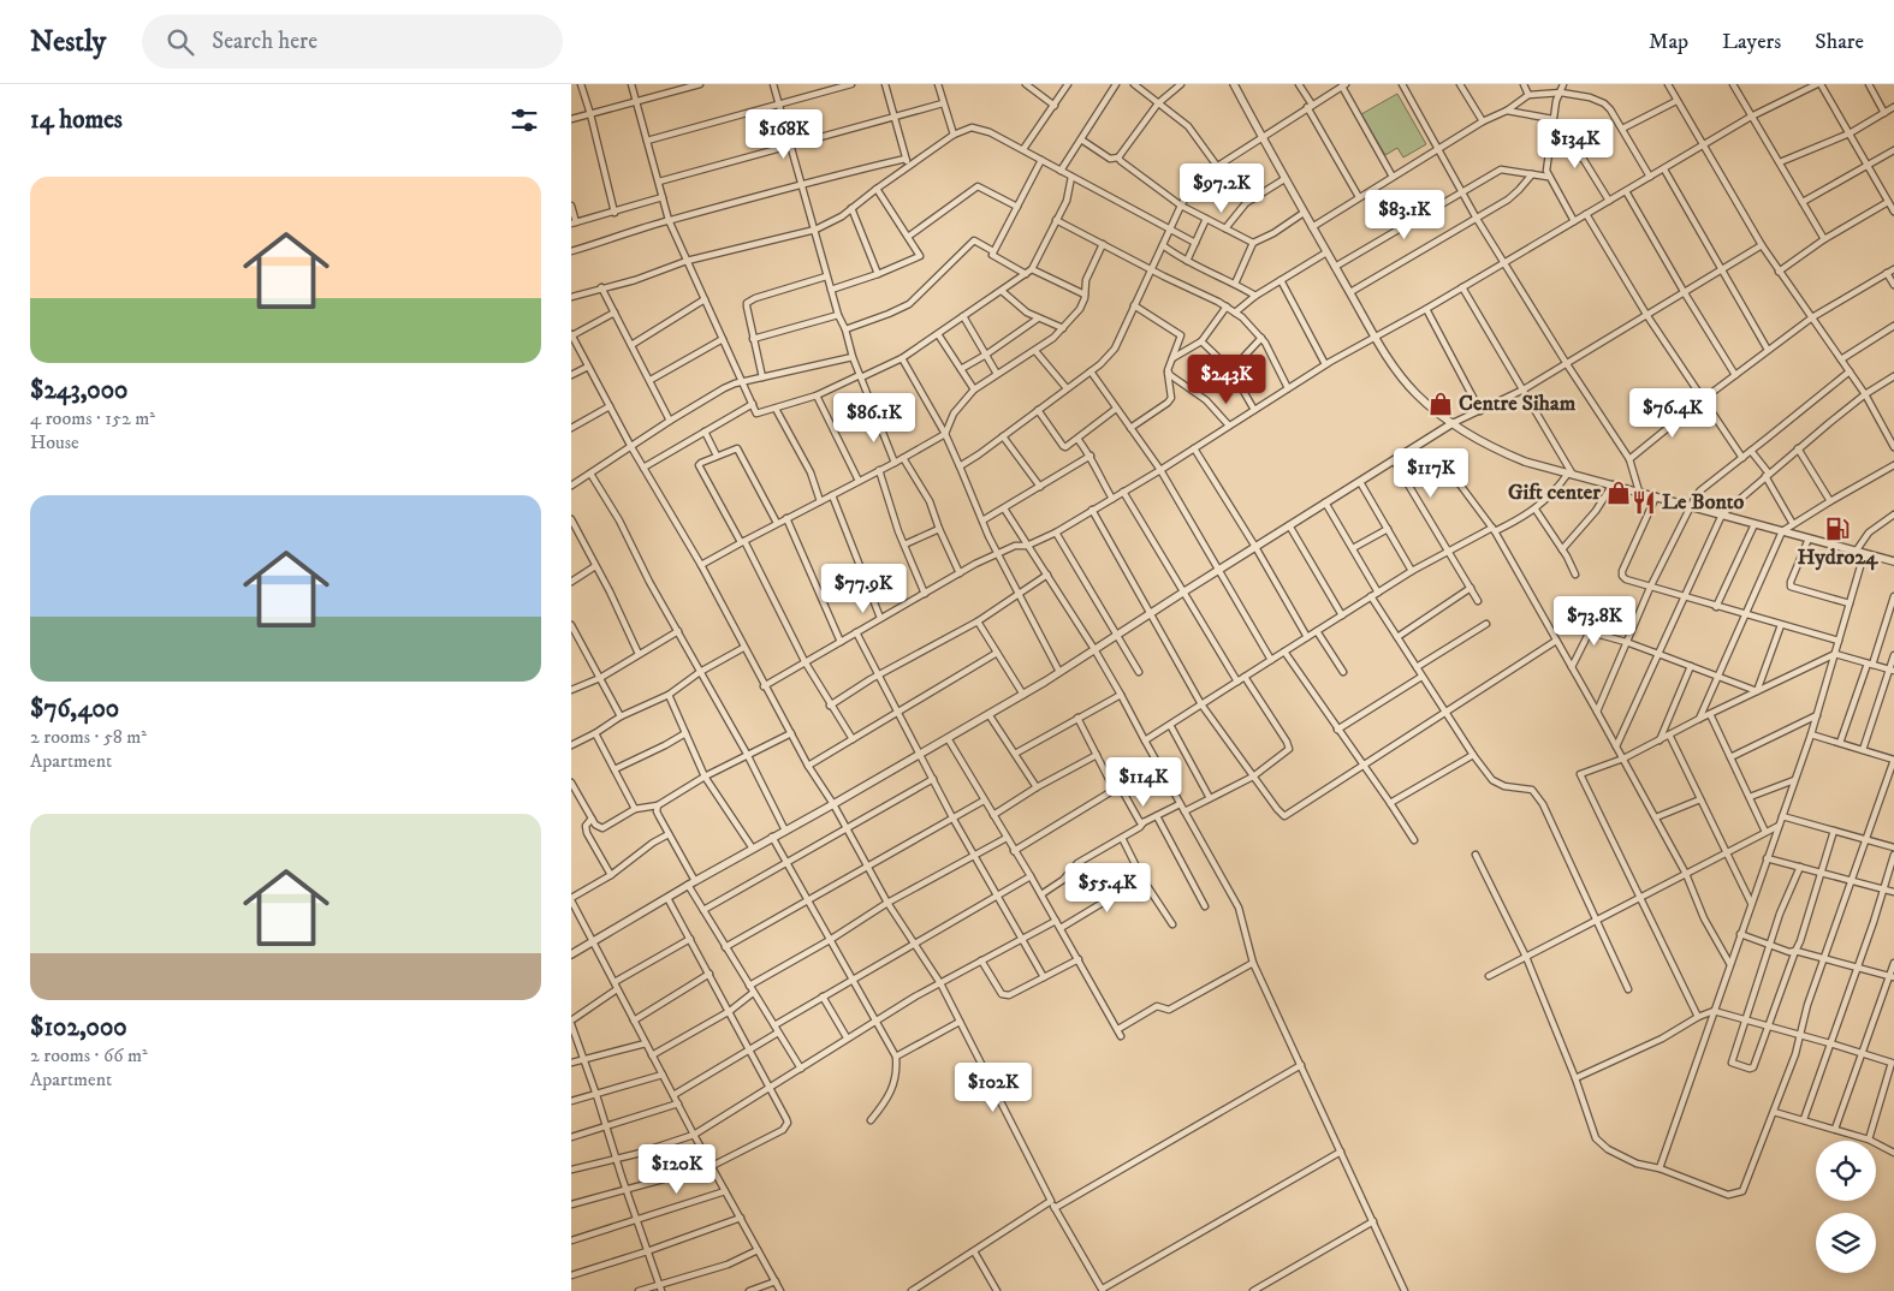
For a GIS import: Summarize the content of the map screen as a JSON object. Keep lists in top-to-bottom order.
{
  "places": {
    "shop": ["Centre Siham", "Gift center"],
    "restaurant": ["Le Bonto"],
    "fuel station": ["Hydro24"]
  },
  "page": {
    "header": "Nestly",
    "search": "Search here",
    "nav": ["Map", "Layers", "Share"],
    "heading": "14 homes",
    "price": [
      "$168K",
      "$134K",
      "$97.2K",
      "$83.1K",
      "$243K",
      "$76.4K",
      "$86.1K",
      "$117K",
      "$77.9K",
      "$73.8K",
      "$114K",
      "$55.4K",
      "$102K",
      "$120K"
    ],
    "list": [
      {
        "name": "$243,000",
        "note": "4 rooms · 152 m² · House"
      },
      {
        "name": "$76,400",
        "note": "2 rooms · 58 m² · Apartment"
      },
      {
        "name": "$102,000",
        "note": "2 rooms · 66 m² · Apartment"
      }
    ]
  }
}
